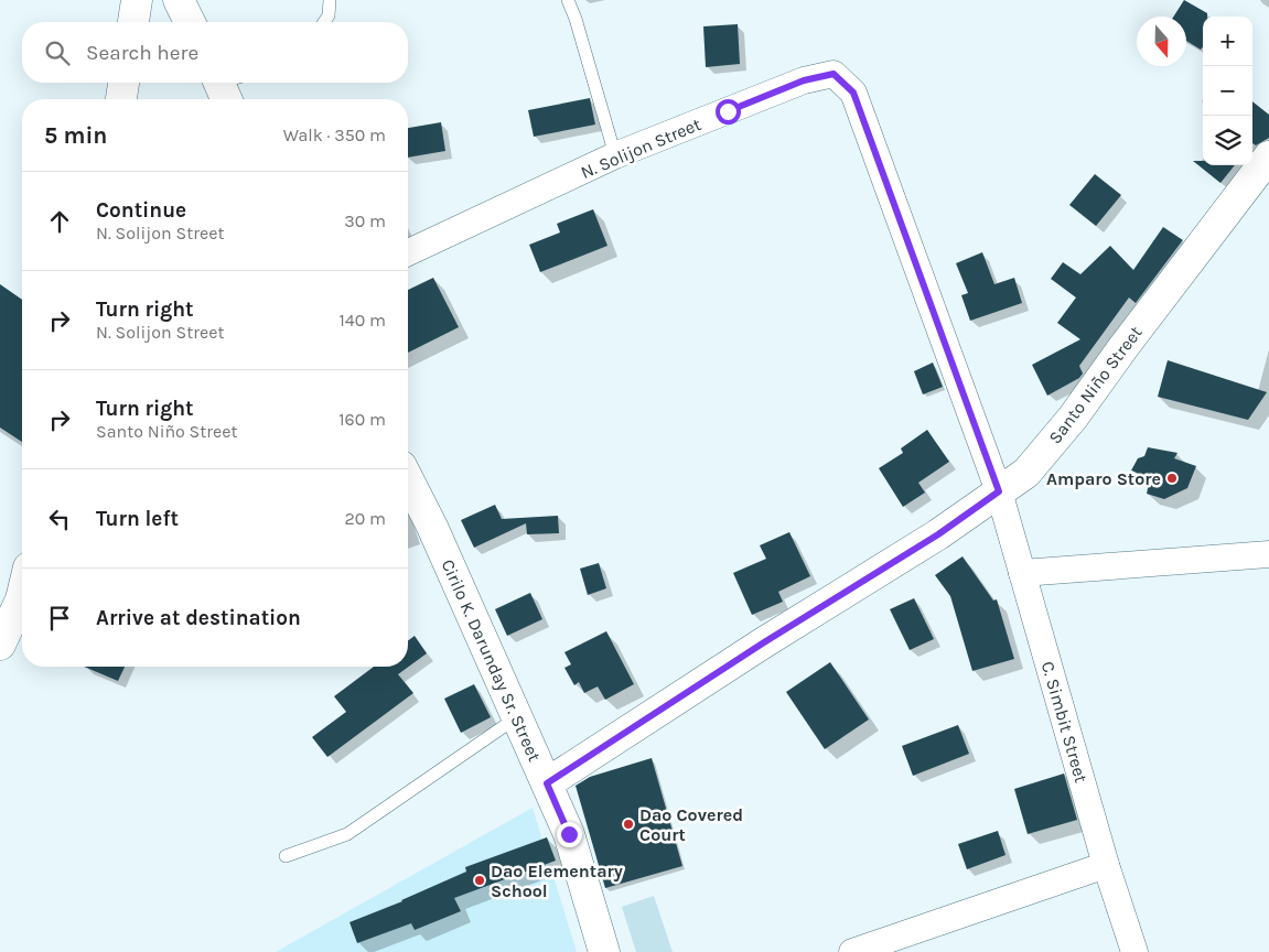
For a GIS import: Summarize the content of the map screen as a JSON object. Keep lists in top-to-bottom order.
{
  "streets": {
    "main road": ["Santo Niño Street", "Cirilo K. Darunday Sr. Street"],
    "street": ["N. Solijon Street", "C. Simbit Street"]
  },
  "crossings": [
    ["N. Solijon Street", "Santo Niño Street"],
    ["N. Solijon Street", "C. Simbit Street"],
    ["Santo Niño Street", "Cirilo K. Darunday Sr. Street"],
    ["Santo Niño Street", "C. Simbit Street"]
  ],
  "places": ["Amparo Store", "Dao Covered Court", "Dao Elementary School"],
  "north": "bottom",
  "page": {
    "map_buttons": ["+", "−"],
    "search": "Search here",
    "heading": ["5 min", "Walk · 350 m"],
    "list": [
      ["Continue", "N. Solijon Street", "30 m"],
      ["Turn right", "N. Solijon Street", "140 m"],
      ["Turn right", "Santo Niño Street", "160 m"],
      ["Turn left", "20 m"],
      "Arrive at destination"
    ]
  }
}
